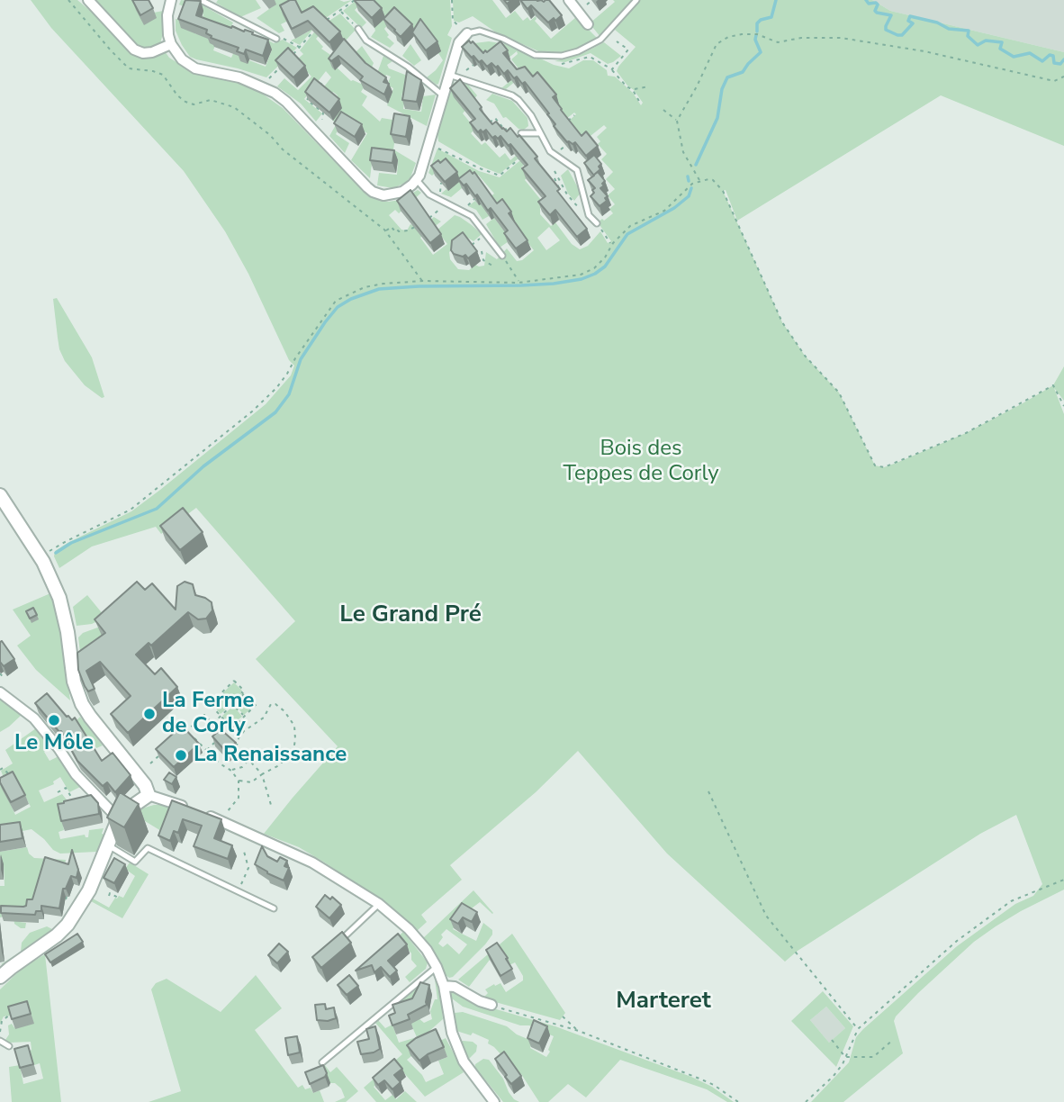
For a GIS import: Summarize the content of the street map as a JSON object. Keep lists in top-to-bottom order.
{
  "districts": ["Le Grand Pré", "Marteret"],
  "parks": ["Bois des Teppes de Corly"],
  "places": ["La Ferme de Corly", "Le Môle", "La Renaissance"]
}
